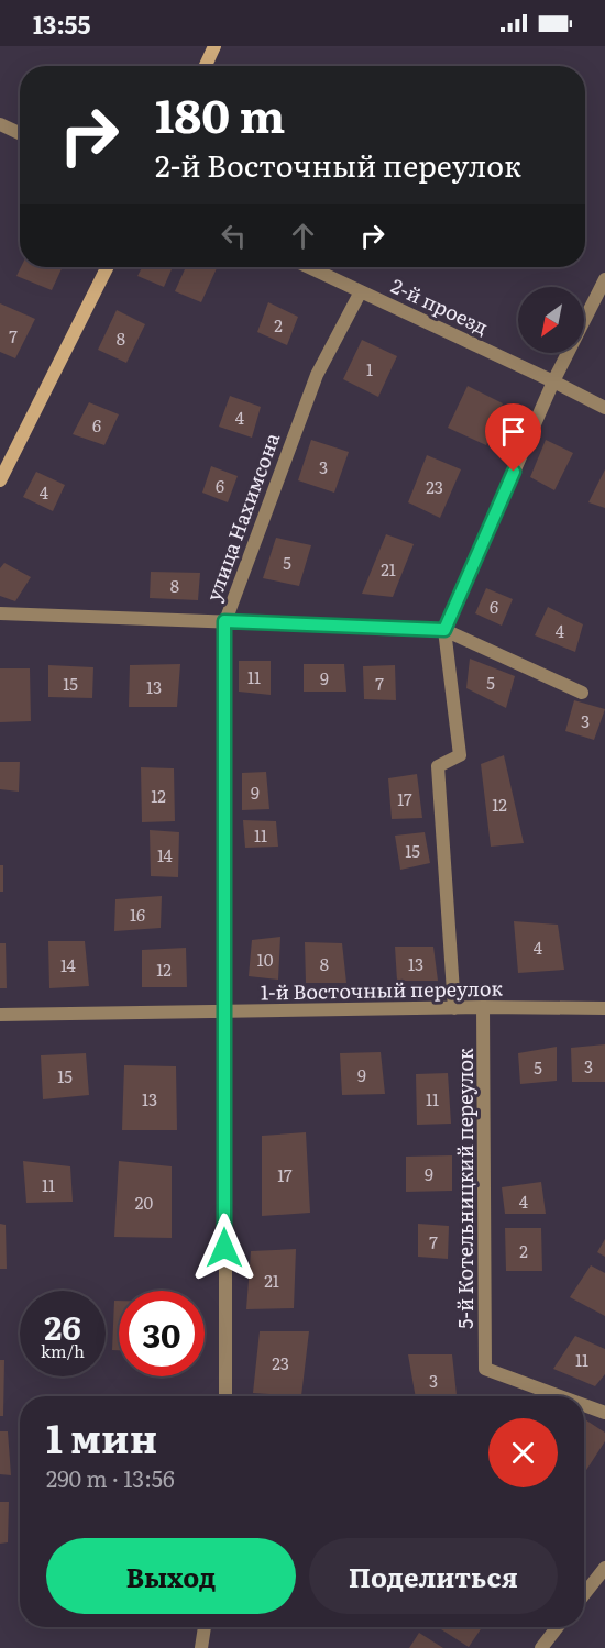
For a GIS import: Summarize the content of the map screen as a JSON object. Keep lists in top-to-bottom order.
{
  "streets": {
    "street": [
      "2-й проезд",
      "улица Нахимсона",
      "1-й Восточный переулок",
      "5-й Котельницкий переулок"
    ]
  },
  "crossings": [
    ["2-й проезд", "улица Нахимсона"],
    ["улица Нахимсона", "1-й Восточный переулок"],
    ["1-й Восточный переулок", "5-й Котельницкий переулок"]
  ],
  "house_numbers": [
    "2",
    "7",
    "8",
    "1",
    "4",
    "6",
    "3",
    "6",
    "23",
    "4",
    "5",
    "21",
    "8",
    "6",
    "4",
    "11",
    "9",
    "5",
    "15",
    "7",
    "13",
    "3",
    "9",
    "12",
    "17",
    "12",
    "11",
    "15",
    "14",
    "16",
    "4",
    "10",
    "8",
    "13",
    "14",
    "12",
    "3",
    "5",
    "9",
    "15",
    "13",
    "11",
    "9",
    "17",
    "11",
    "4",
    "20",
    "7",
    "2",
    "21",
    "11",
    "23",
    "3"
  ],
  "north": "bottom left",
  "page": {
    "status": "13:55",
    "turn": ["180 m", "2-й Восточный переулок"],
    "speed": "26 km/h",
    "limit": "30",
    "heading": ["1 мин", "290 m · 13:56"],
    "buttons": ["Выход", "Поделиться"]
  }
}
